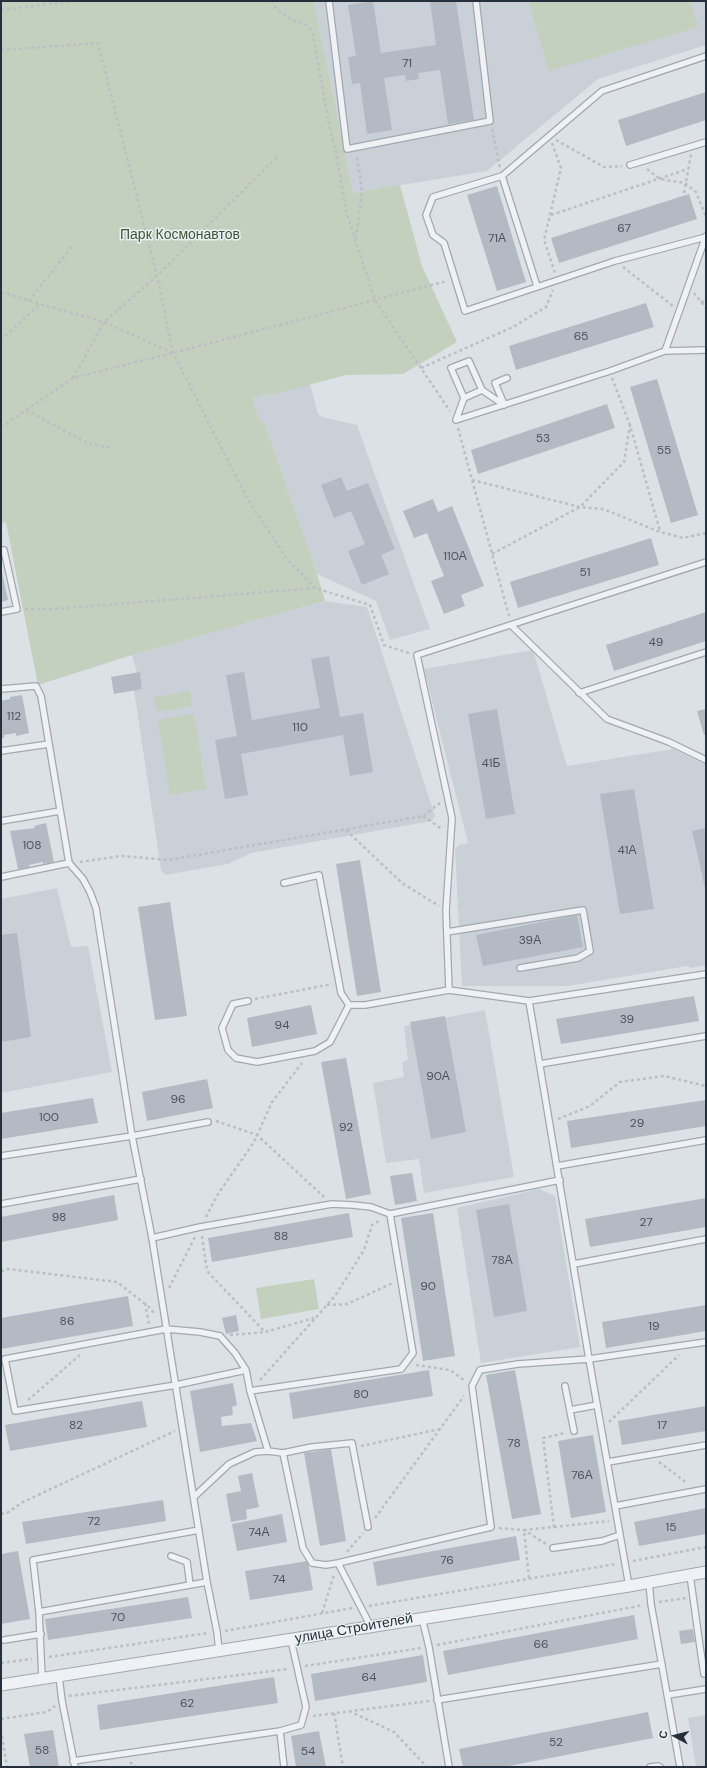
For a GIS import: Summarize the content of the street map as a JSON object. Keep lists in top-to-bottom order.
{
  "streets": {
    "street": ["улица Строителей"]
  },
  "parks": ["Парк Космонавтов"],
  "house_numbers": [
    "71",
    "67",
    "71А",
    "65",
    "53",
    "55",
    "110А",
    "51",
    "49",
    "112",
    "110",
    "41Б",
    "108",
    "41А",
    "39А",
    "39",
    "94",
    "90А",
    "96",
    "100",
    "29",
    "92",
    "98",
    "27",
    "88",
    "78А",
    "90",
    "86",
    "19",
    "80",
    "82",
    "17",
    "78",
    "76А",
    "72",
    "15",
    "74А",
    "76",
    "74",
    "70",
    "66",
    "64",
    "62",
    "52",
    "58",
    "54"
  ],
  "north": "left"
}
